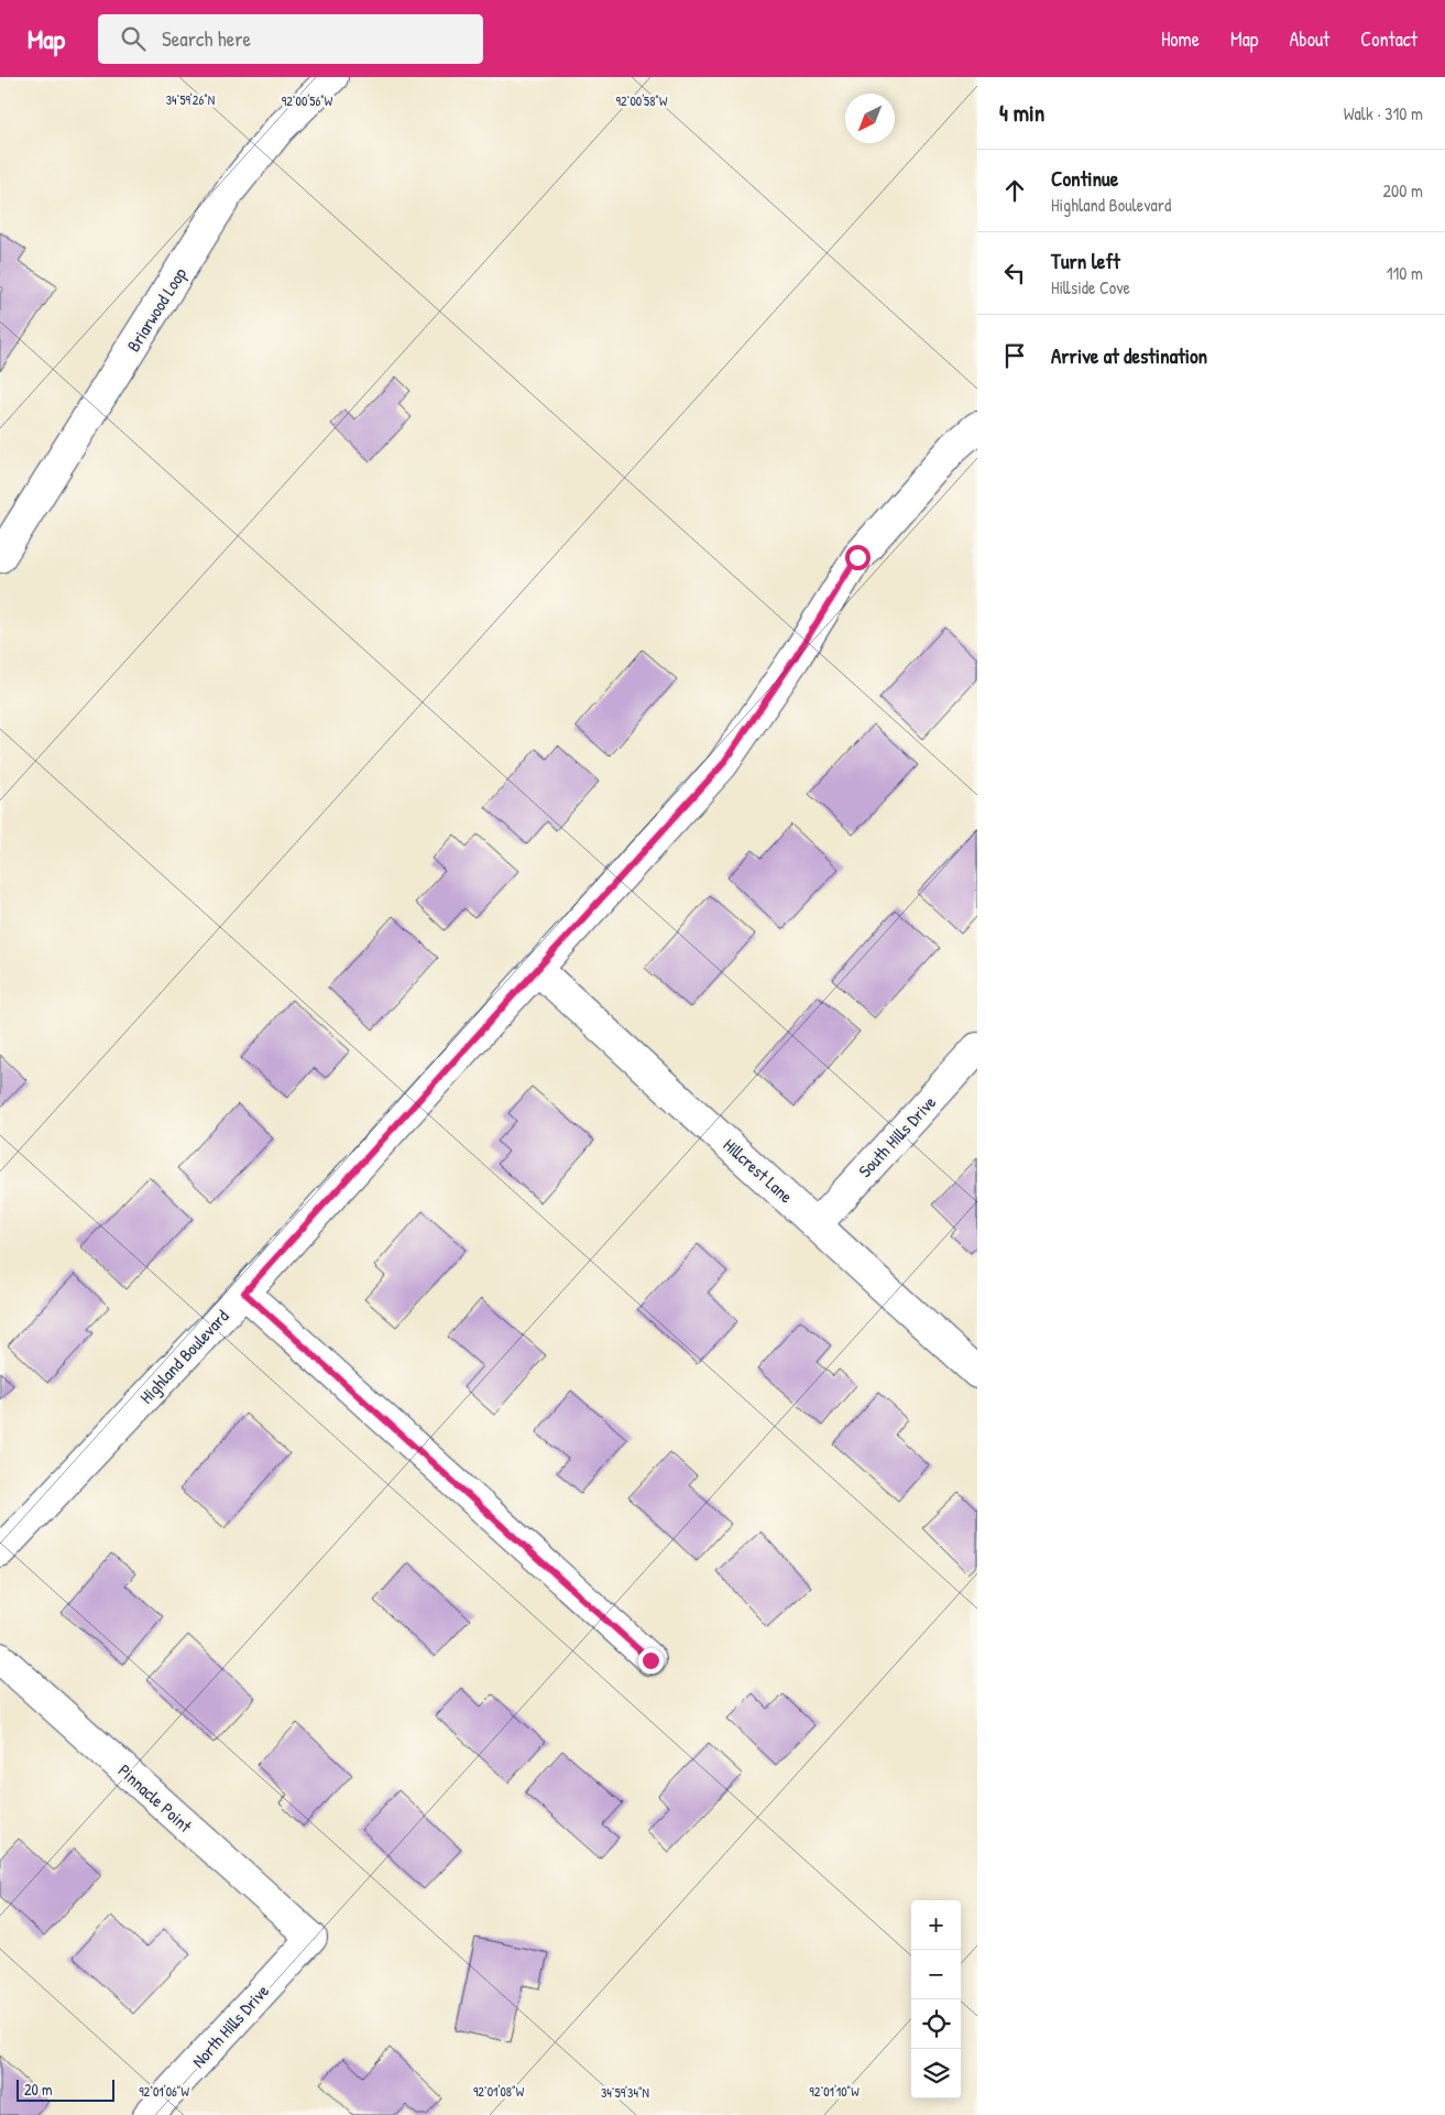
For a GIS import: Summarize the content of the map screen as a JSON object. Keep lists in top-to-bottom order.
{
  "streets": {
    "street": [
      "Briarwood Loop",
      "South Hills Drive",
      "Hillcrest Lane",
      "Highland Boulevard",
      "Pinnacle Point",
      "North Hills Drive"
    ]
  },
  "crossings": [
    ["South Hills Drive", "Hillcrest Lane"],
    ["Hillcrest Lane", "Highland Boulevard"],
    ["Pinnacle Point", "North Hills Drive"]
  ],
  "scale_bar": "20 m",
  "north": "bottom left",
  "page": {
    "header": "Map",
    "search": "Search here",
    "nav": [
      "Home",
      "Map",
      "About",
      "Contact"
    ],
    "heading": ["4 min", "Walk · 310 m"],
    "list": [
      ["Continue", "Highland Boulevard", "200 m"],
      ["Turn left", "Hillside Cove", "110 m"],
      "Arrive at destination"
    ],
    "map_buttons": ["+", "−"],
    "scale": "20 m"
  },
  "coordinates": [
    "34°59'26\"N",
    "92°00'56\"W",
    "92°00'58\"W",
    "92°01'06\"W",
    "92°01'08\"W",
    "92°01'10\"W",
    "34°59'34\"N"
  ]
}
